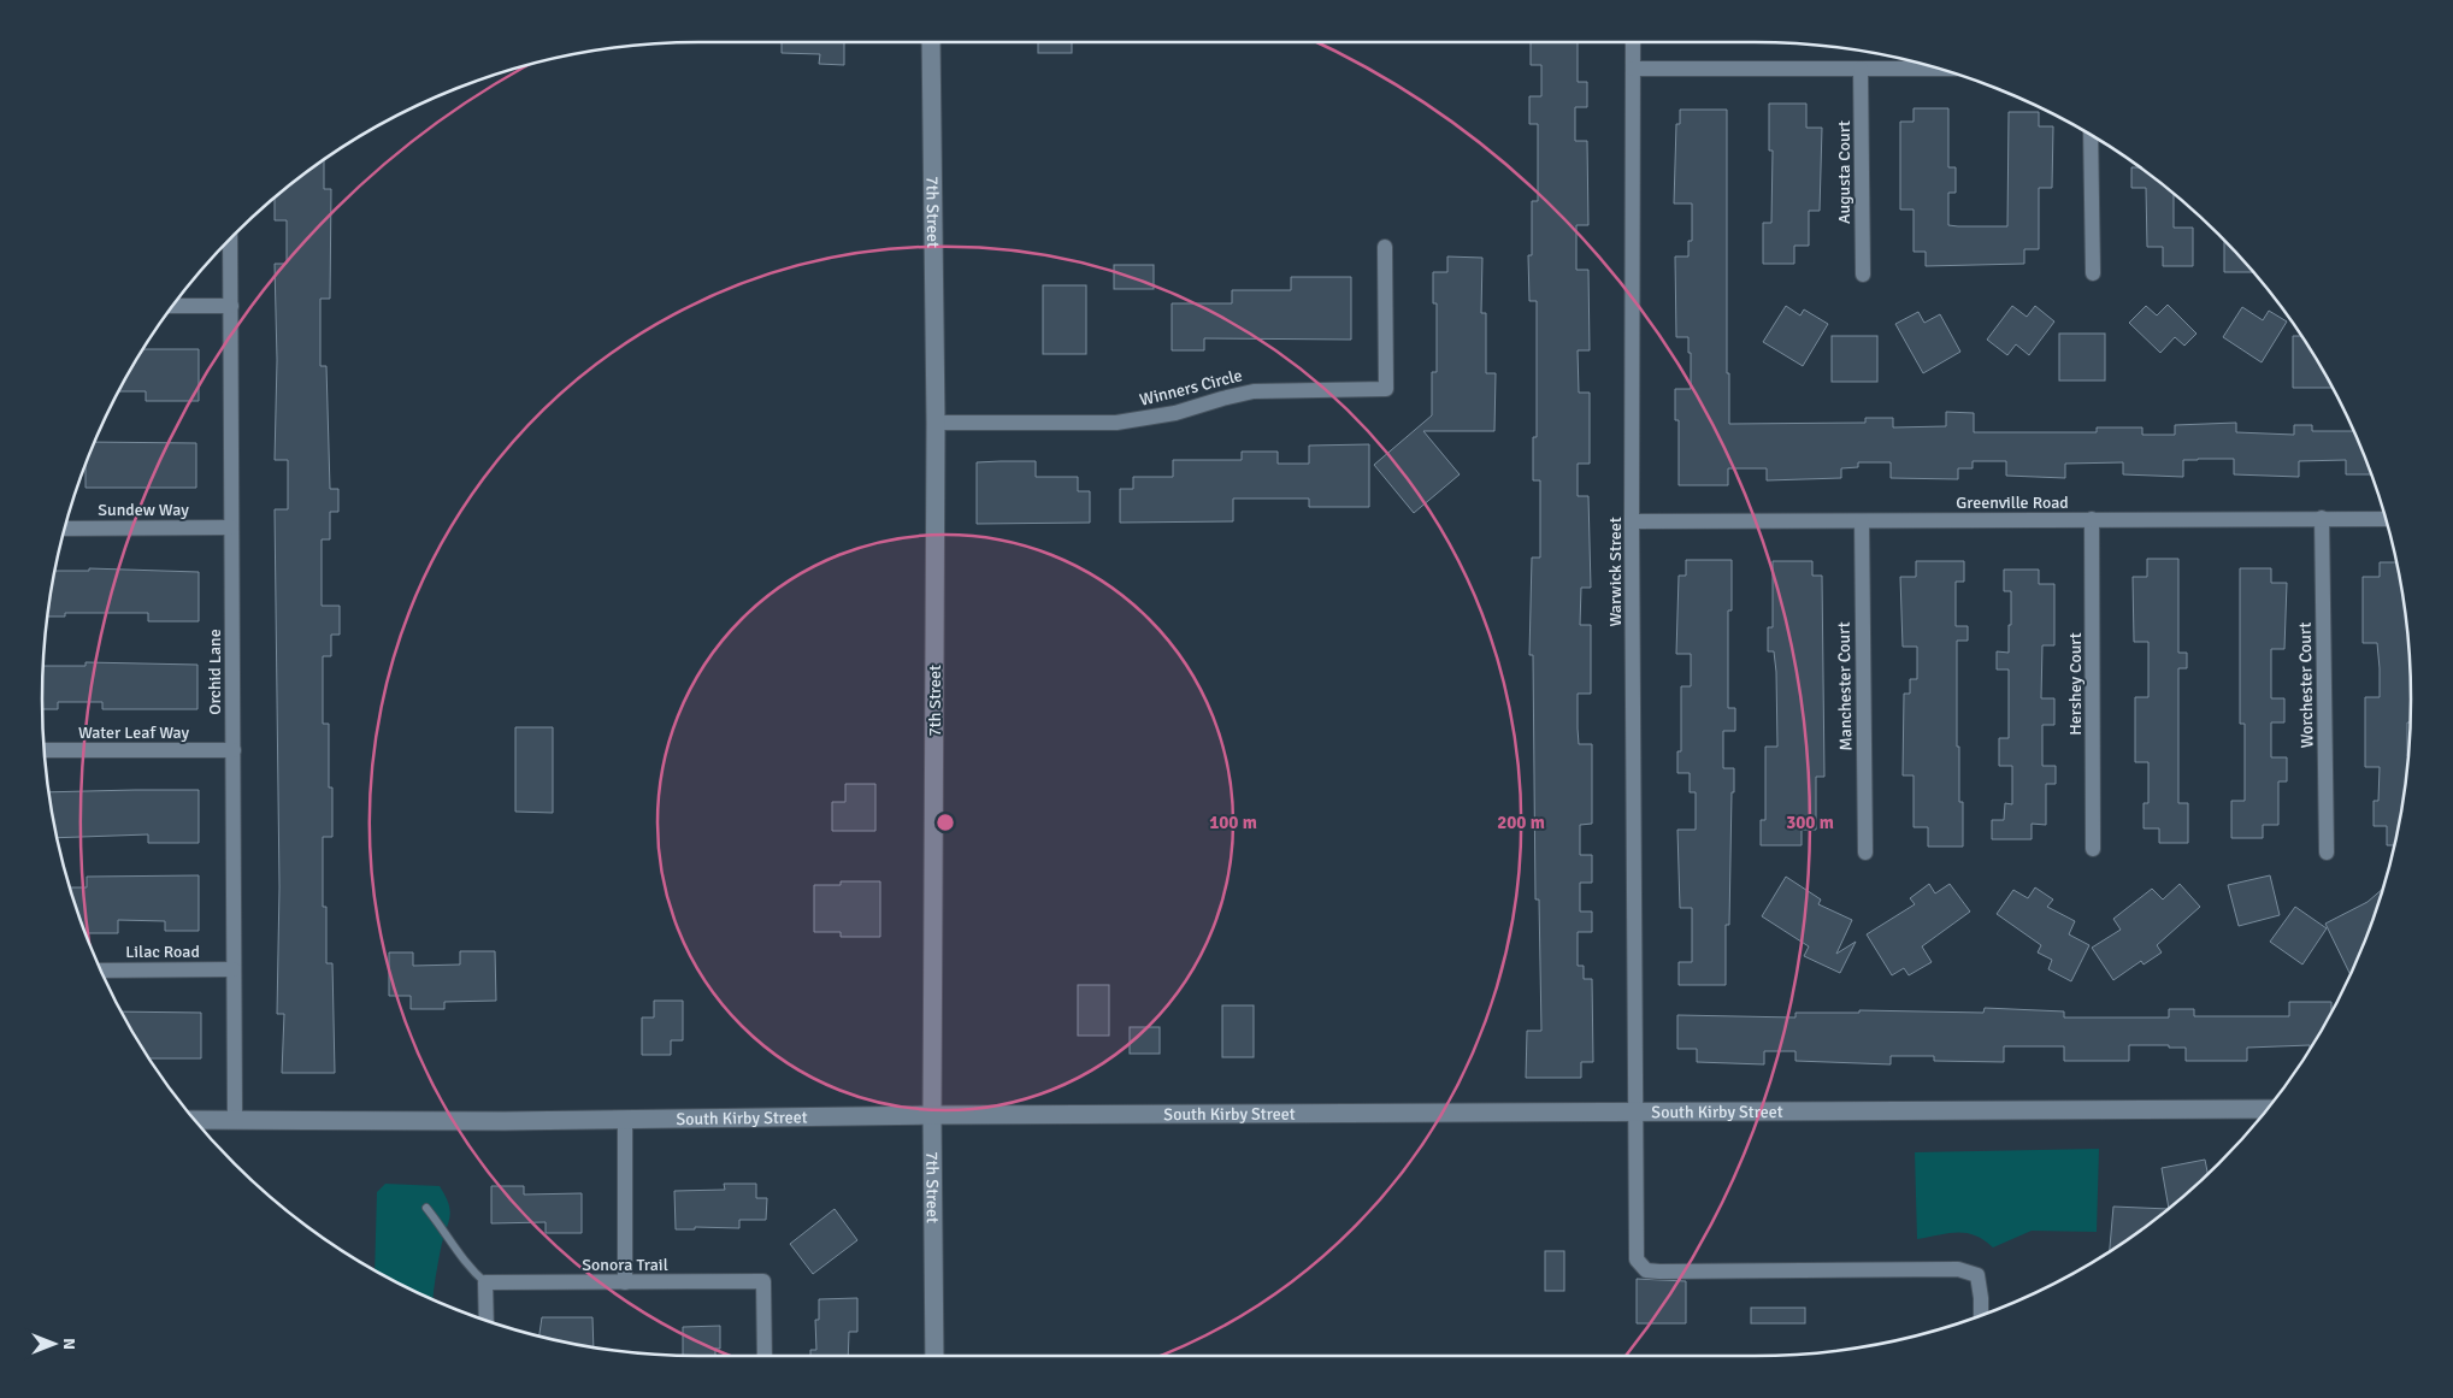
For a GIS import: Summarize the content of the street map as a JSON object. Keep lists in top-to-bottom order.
{
  "streets": {
    "street": [
      "Augusta Court",
      "7th Street",
      "Winners Circle",
      "Greenville Road",
      "Sundew Way",
      "Warwick Street",
      "Orchid Lane",
      "Hershey Court",
      "Worchester Court",
      "Manchester Court",
      "Water Leaf Way",
      "Lilac Road",
      "South Kirby Street",
      "Sonora Trail"
    ]
  },
  "crossings": [
    ["7th Street", "Winners Circle"],
    ["7th Street", "South Kirby Street"],
    ["Greenville Road", "Warwick Street"],
    ["Greenville Road", "Hershey Court"],
    ["Greenville Road", "Worchester Court"],
    ["Greenville Road", "Manchester Court"],
    ["Sundew Way", "Orchid Lane"],
    ["Warwick Street", "South Kirby Street"],
    ["Orchid Lane", "Water Leaf Way"],
    ["Orchid Lane", "Lilac Road"],
    ["Orchid Lane", "South Kirby Street"]
  ],
  "north": "right",
  "rings": ["100 m", "200 m", "300 m"]
}
